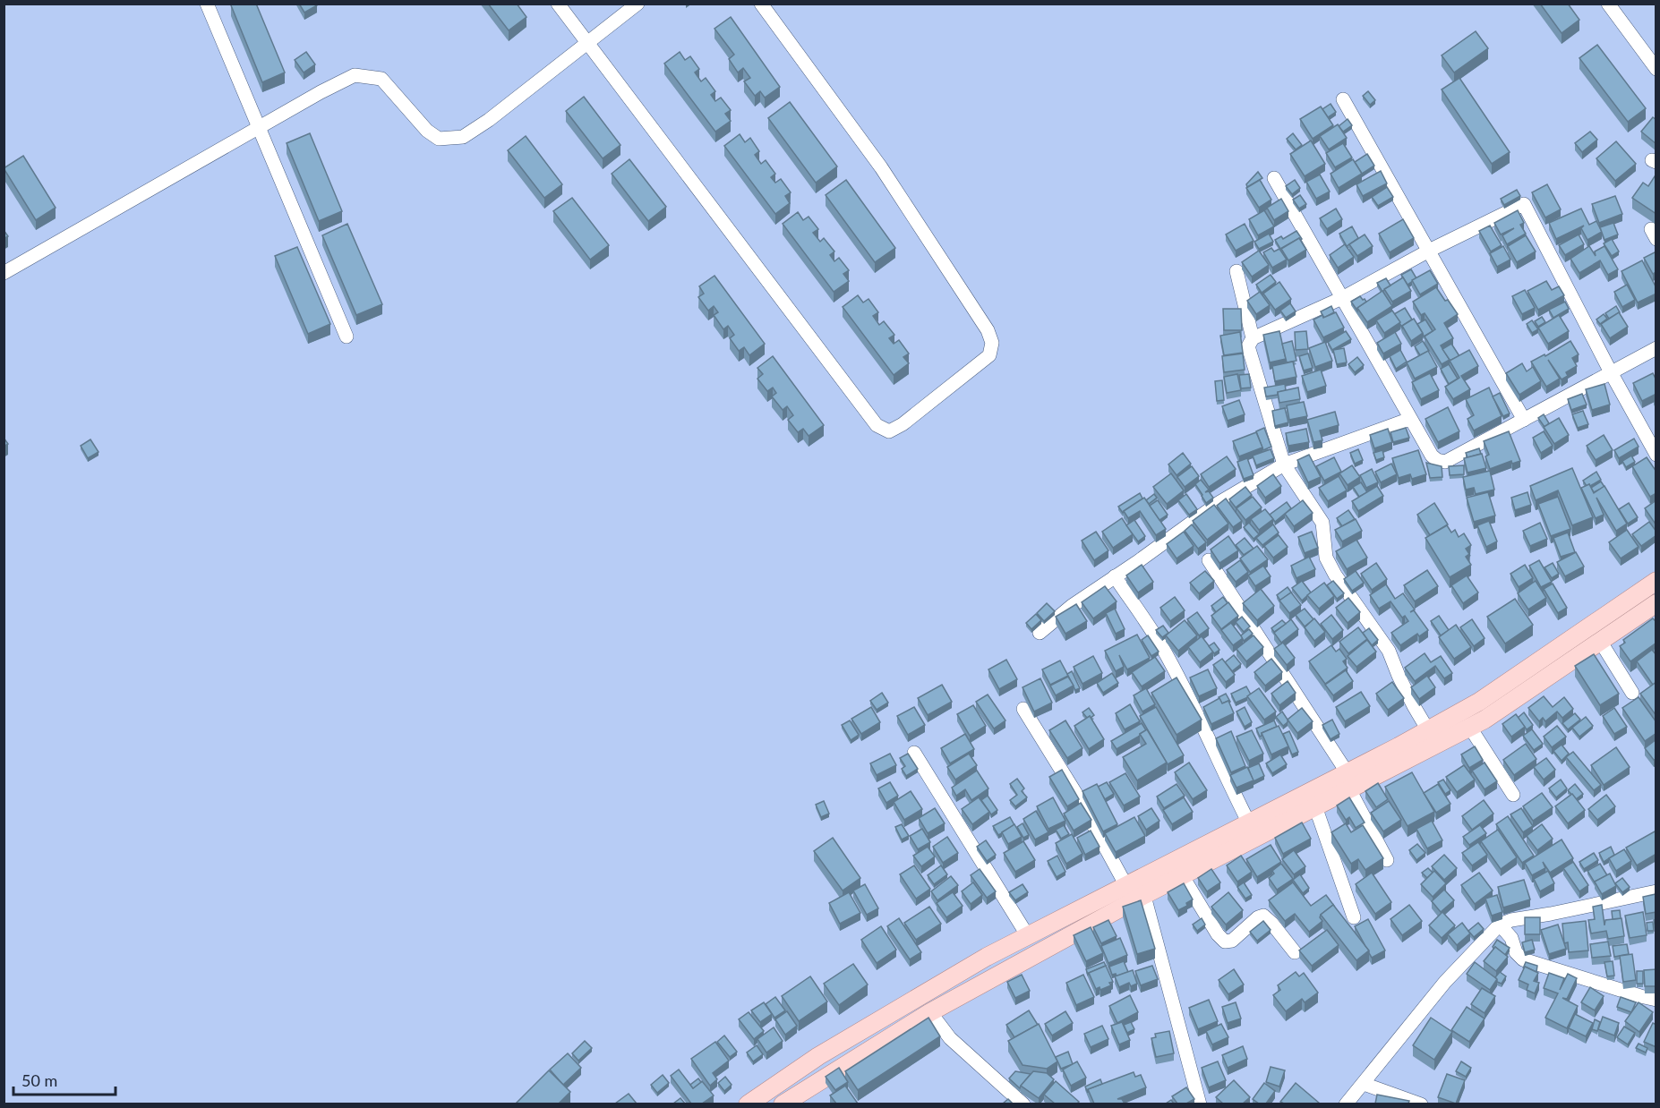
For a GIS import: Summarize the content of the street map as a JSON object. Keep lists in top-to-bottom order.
{
  "scale_bar": "50 m"
}
